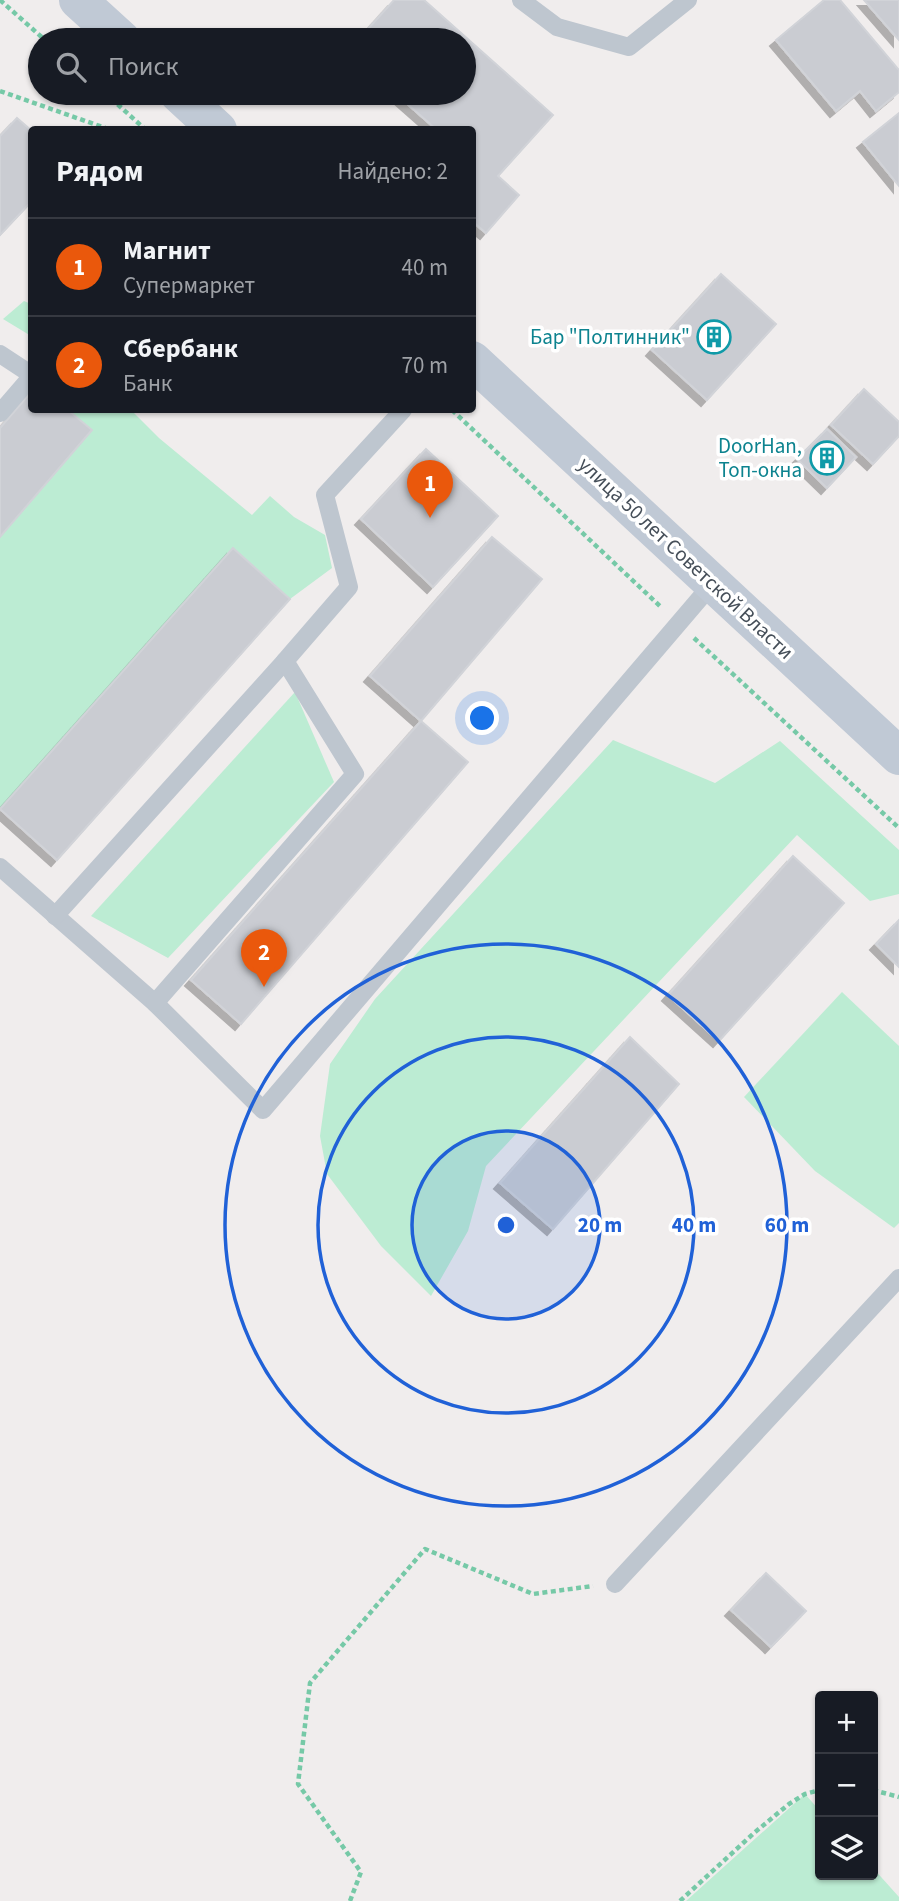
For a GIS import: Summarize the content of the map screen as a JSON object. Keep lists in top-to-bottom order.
{
  "streets": {
    "street": ["улица 50 лет Советской Власти"]
  },
  "places": {
    "building": ["Бар \"Полтинник\"", "DoorHan, Топ-окна"]
  },
  "page": {
    "search": "Поиск",
    "heading": ["Рядом", "Найдено: 2"],
    "list": [
      {
        "mark": "1",
        "name": "Магнит",
        "note": "Супермаркет",
        "value": "40 m"
      },
      {
        "mark": "2",
        "name": "Сбербанк",
        "note": "Банк",
        "value": "70 m"
      }
    ],
    "pins": ["1", "2"],
    "map_buttons": ["+", "−"]
  },
  "rings": ["20 m", "40 m", "60 m"]
}
